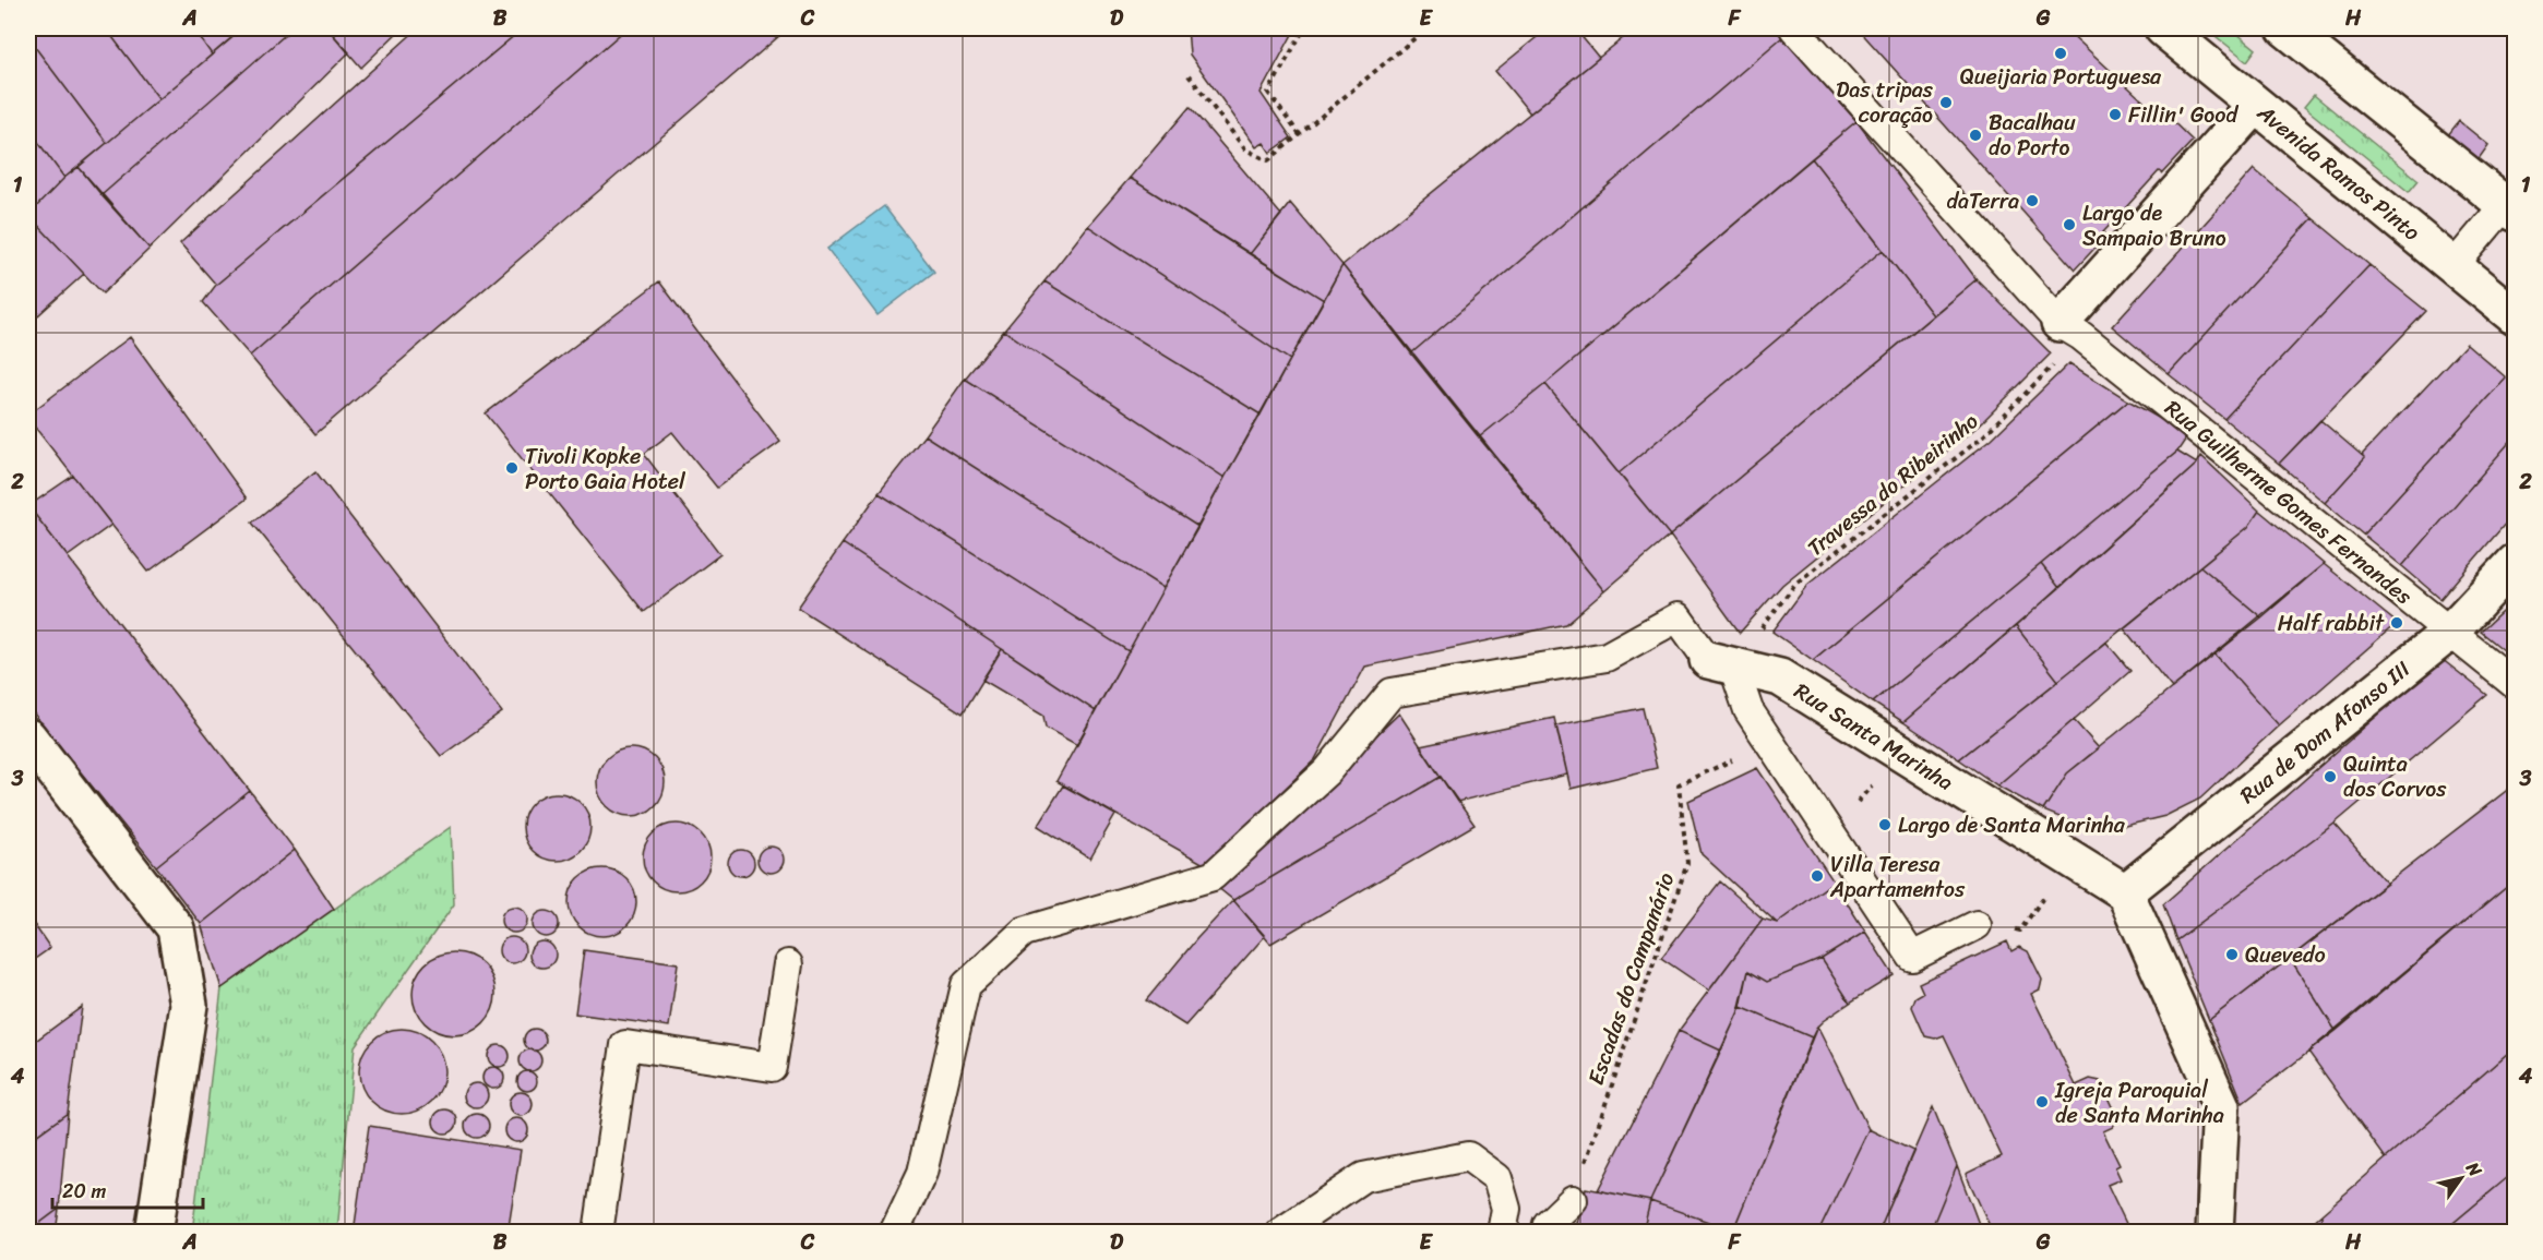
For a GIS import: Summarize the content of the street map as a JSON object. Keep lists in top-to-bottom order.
{
  "streets": {
    "street": ["Avenida Ramos Pinto", "Rua de Dom Afonso III", "Rua Santa Marinha"],
    "lane": ["Rua Guilherme Gomes Fernandes"],
    "path": ["Travessa do Ribeirinho", "Escadas do Campanário"]
  },
  "crossings": [
    ["Travessa do Ribeirinho", "Rua Guilherme Gomes Fernandes"],
    ["Travessa do Ribeirinho", "Rua Santa Marinha"],
    ["Rua Guilherme Gomes Fernandes", "Rua de Dom Afonso III"],
    ["Rua de Dom Afonso III", "Rua Santa Marinha"]
  ],
  "places": [
    "Queijaria Portuguesa",
    "Das tripas coração",
    "Fillin' Good",
    "Bacalhau do Porto",
    "daTerra",
    "Largo de Sampaio Bruno",
    "Tivoli Kopke Porto Gaia Hotel",
    "Half rabbit",
    "Quinta dos Corvos",
    "Largo de Santa Marinha",
    "Villa Teresa Apartamentos",
    "Quevedo",
    "Igreja Paroquial de Santa Marinha"
  ],
  "scale_bar": "20 m",
  "north": "top right",
  "grid": {
    "columns": [
      "A",
      "B",
      "C",
      "D",
      "E",
      "F",
      "G",
      "H"
    ],
    "rows": [
      "1",
      "2",
      "3",
      "4"
    ]
  }
}
